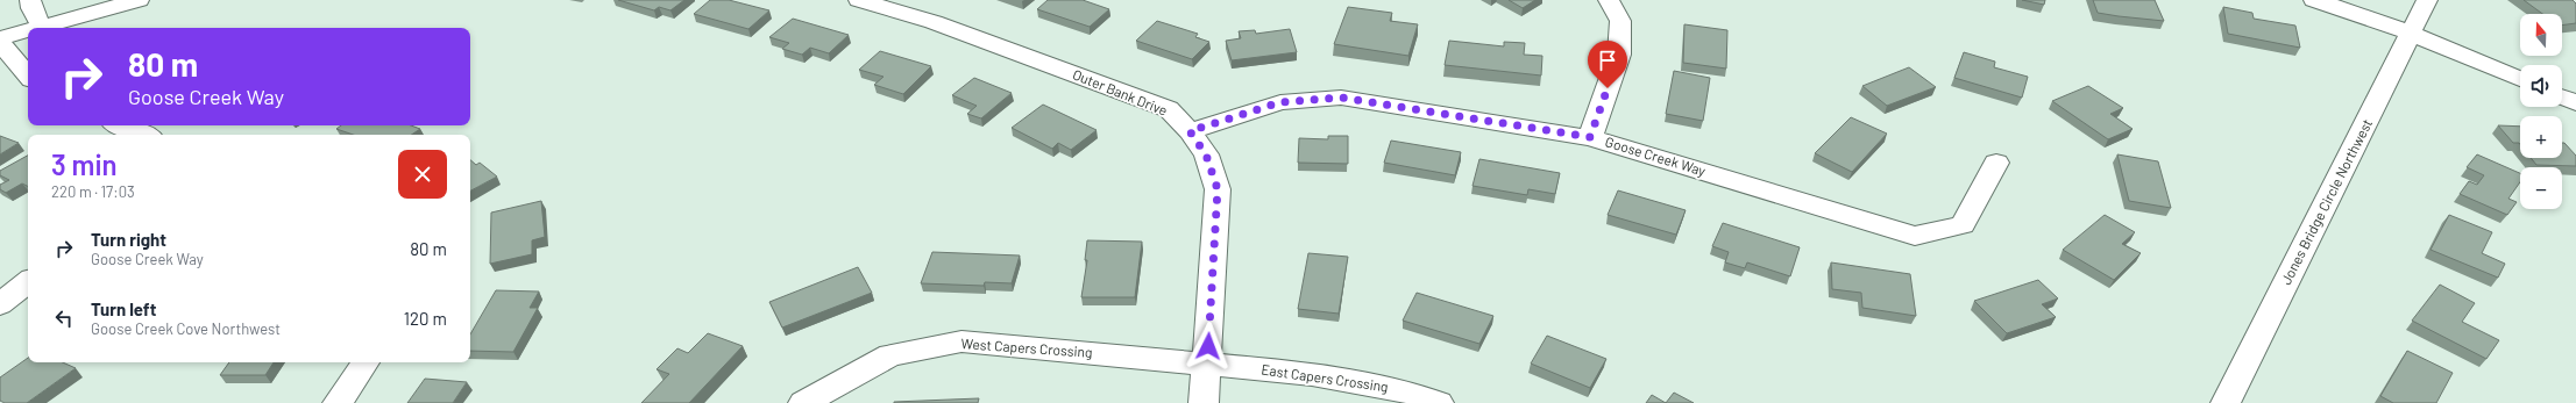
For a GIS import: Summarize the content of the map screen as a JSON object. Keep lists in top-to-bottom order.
{
  "streets": {
    "street": [
      "Outer Bank Drive",
      "Goose Creek Way",
      "Jones Bridge Circle Northwest",
      "West Capers Crossing",
      "East Capers Crossing"
    ]
  },
  "crossings": [
    ["Outer Bank Drive", "Goose Creek Way"],
    ["Outer Bank Drive", "West Capers Crossing"],
    ["Outer Bank Drive", "East Capers Crossing"],
    ["West Capers Crossing", "East Capers Crossing"]
  ],
  "north": "top",
  "page": {
    "map_buttons": ["+", "−"],
    "turn": ["80 m", "Goose Creek Way"],
    "heading": ["3 min", "220 m · 17:03"],
    "list": [
      {
        "name": "Turn right",
        "note": "Goose Creek Way",
        "value": "80 m"
      },
      {
        "name": "Turn left",
        "note": "Goose Creek Cove Northwest",
        "value": "120 m"
      }
    ]
  }
}
